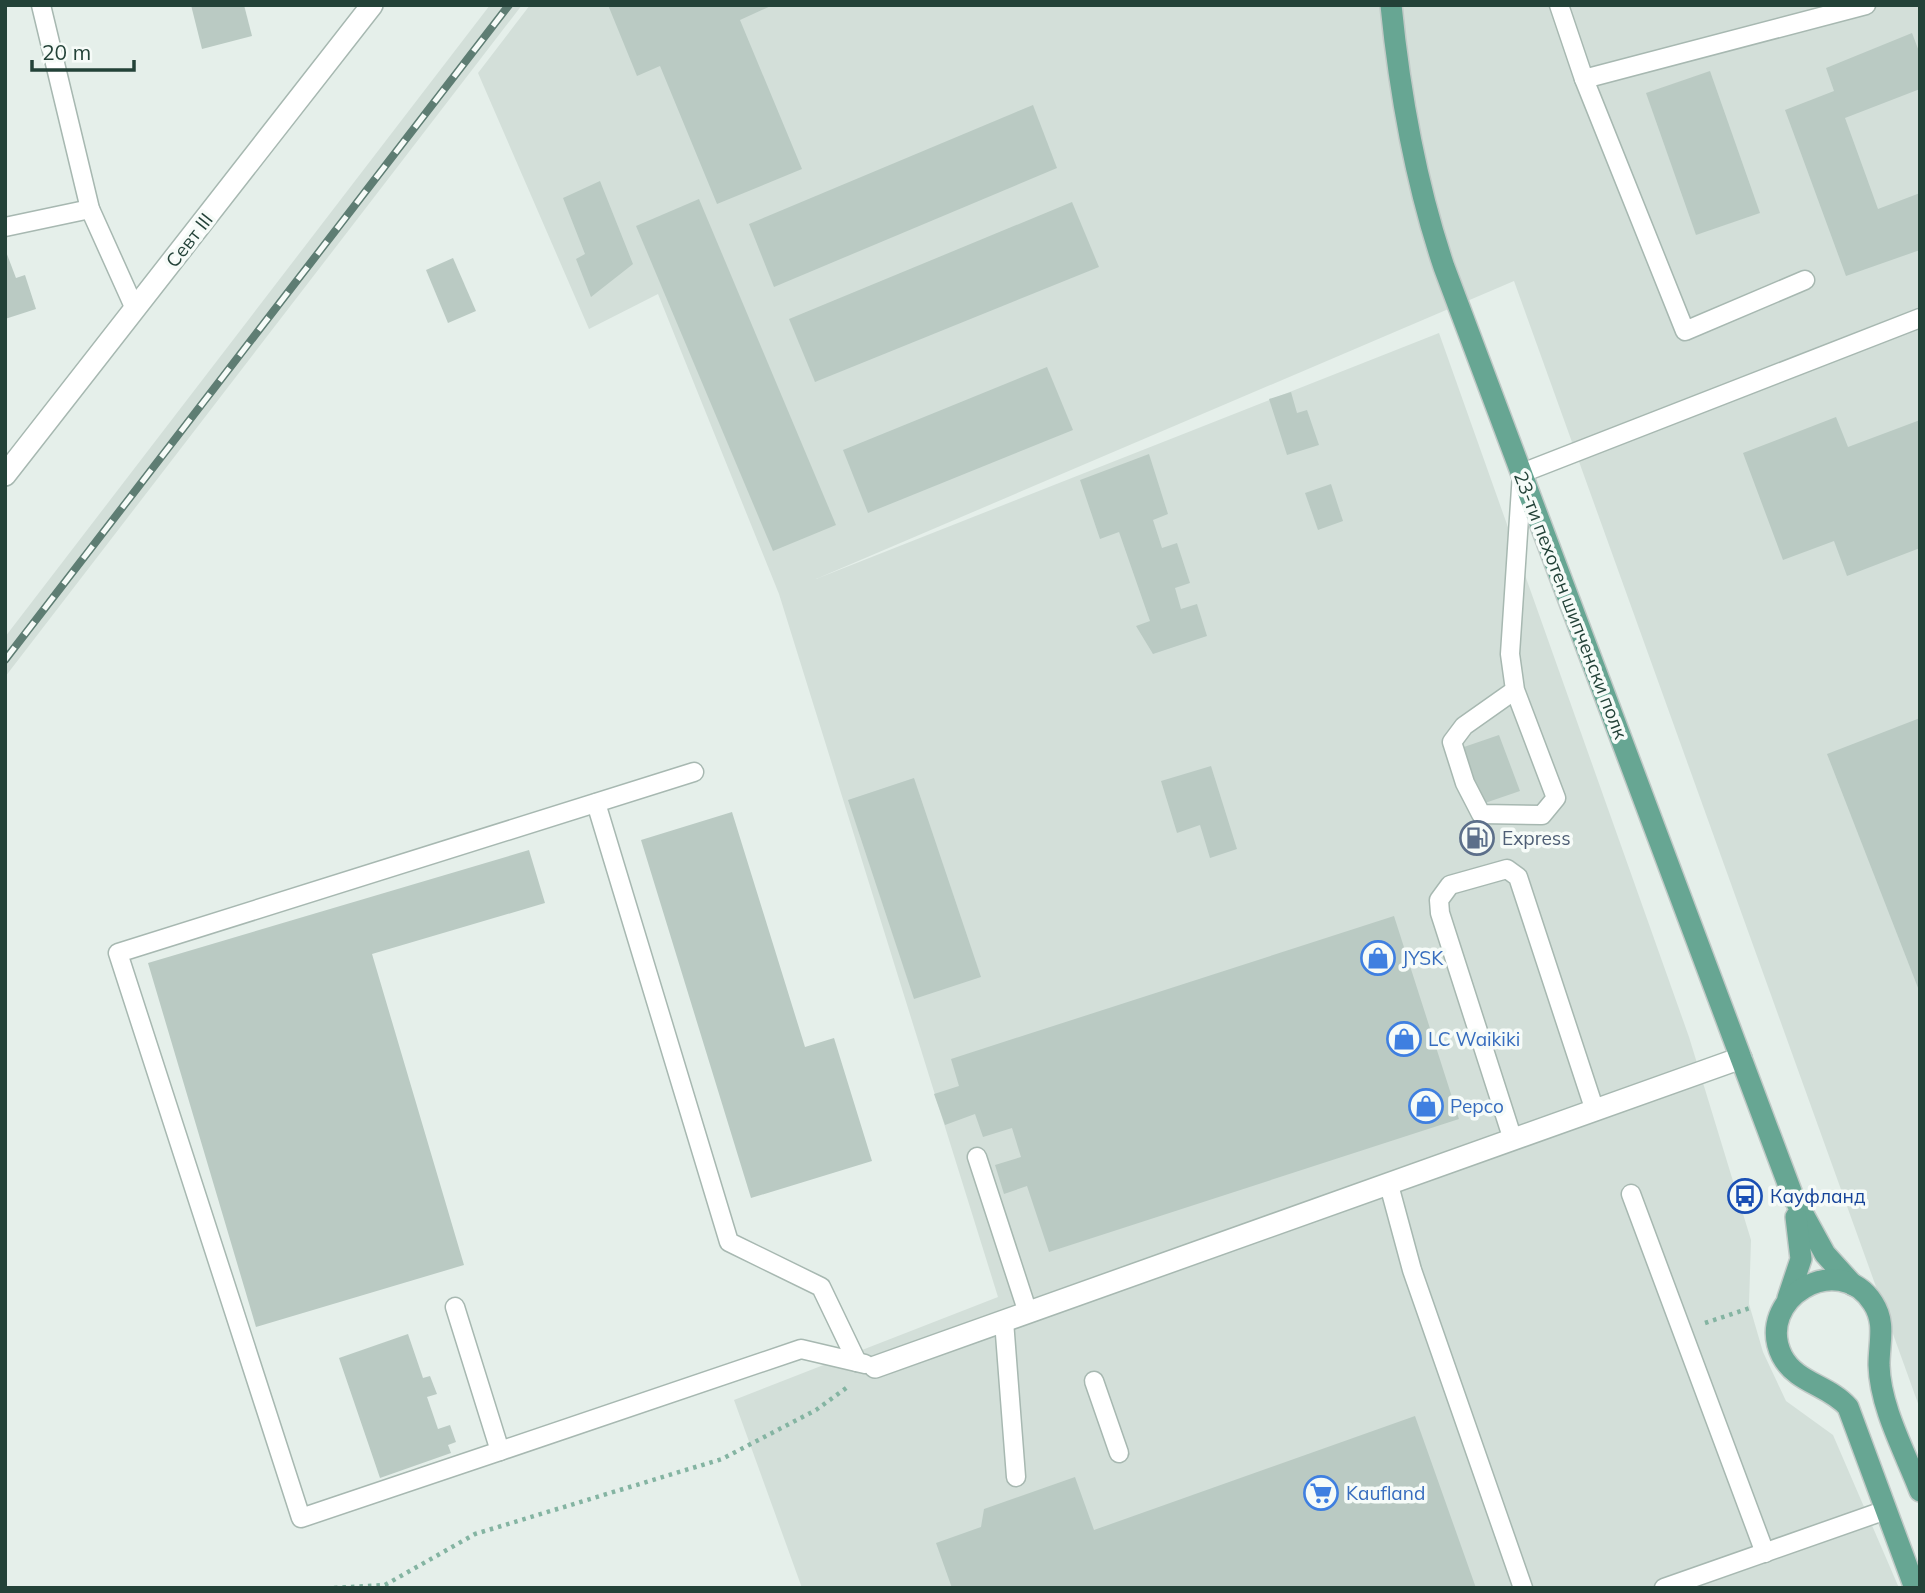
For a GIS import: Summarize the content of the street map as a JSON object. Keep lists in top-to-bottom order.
{
  "streets": {
    "main road": ["23-ти пехотен шипченски полк"],
    "street": ["Севт III"]
  },
  "places": {
    "fuel station": ["Express"],
    "shop": ["JYSK", "LC Waikiki", "Pepco"],
    "bus stop": ["Кауфланд"],
    "supermarket": ["Kaufland"]
  },
  "scale_bar": "20 m"
}
